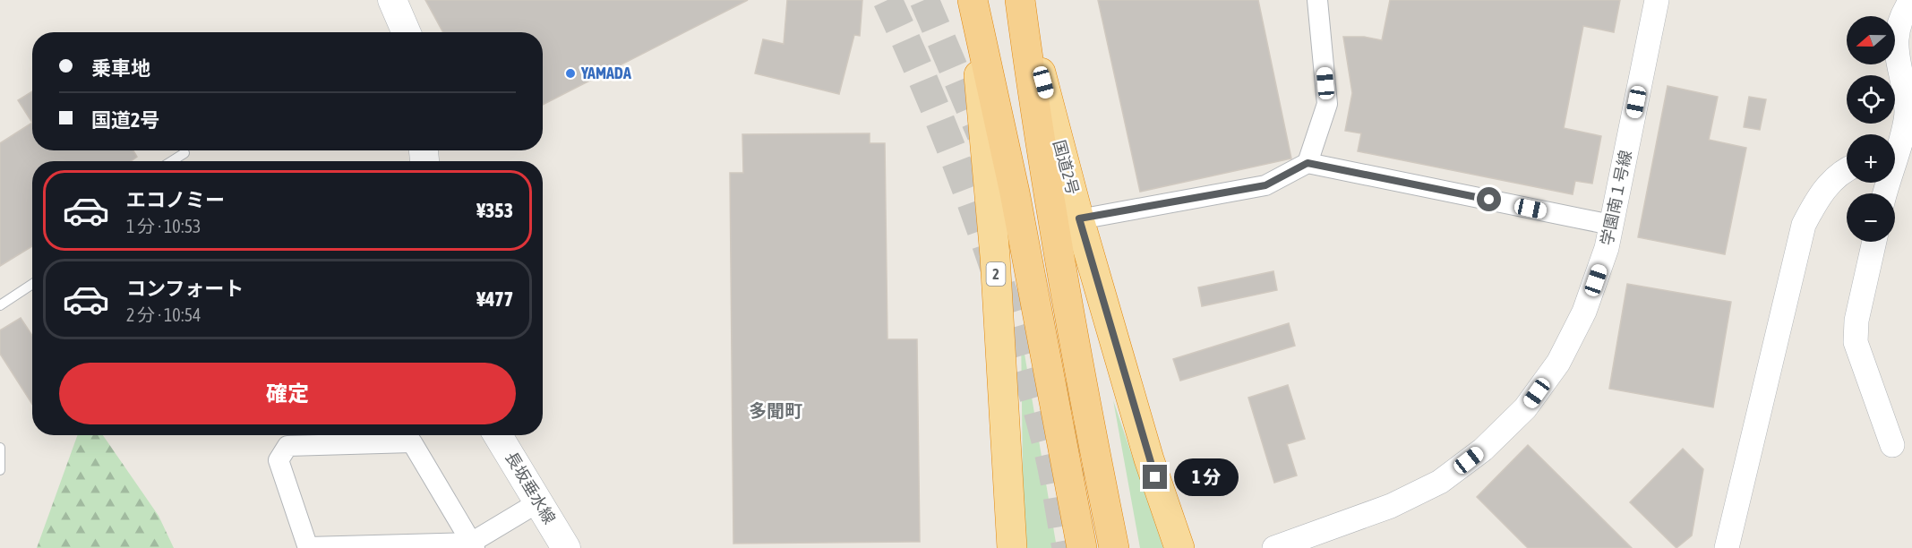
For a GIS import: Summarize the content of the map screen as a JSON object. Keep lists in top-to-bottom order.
{
  "streets": {
    "highway": ["国道2号", "2"],
    "main road": ["長坂垂水線"],
    "street": ["学園南１号線"]
  },
  "districts": ["多聞町"],
  "places": ["YAMADA"],
  "north": "left",
  "page": {
    "map_buttons": ["+", "−"],
    "banner": ["乗車地", "国道2号"],
    "list": [
      {
        "name": "エコノミー",
        "note": "1 分 · 10:53",
        "value": "¥353"
      },
      {
        "name": "コンフォート",
        "note": "2 分 · 10:54",
        "value": "¥477"
      }
    ],
    "buttons": "確定",
    "bubble": "1 分"
  }
}
